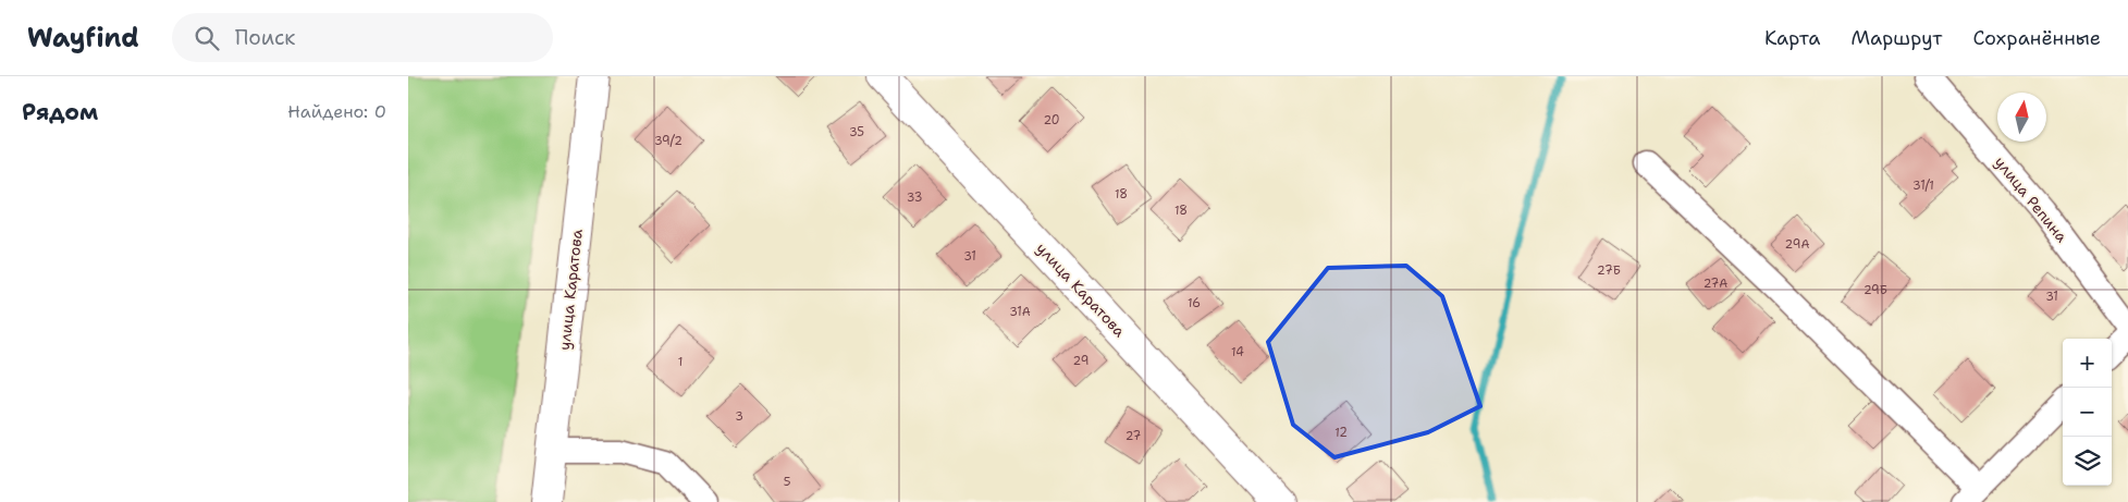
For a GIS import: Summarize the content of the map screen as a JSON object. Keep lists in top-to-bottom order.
{
  "streets": {
    "street": ["улица Репина", "улица Каратова"]
  },
  "house_numbers": [
    "20",
    "35",
    "39/2",
    "31/1",
    "18",
    "33",
    "18",
    "29А",
    "31",
    "27Б",
    "27А",
    "29Б",
    "31",
    "16",
    "31А",
    "14",
    "29",
    "1",
    "3",
    "12",
    "27",
    "5"
  ],
  "north": "top",
  "page": {
    "header": "Wayfind",
    "search": "Поиск",
    "nav": ["Карта", "Маршрут", "Сохранённые"],
    "heading": ["Рядом", "Найдено: 0"],
    "map_buttons": ["+", "−"]
  }
}
